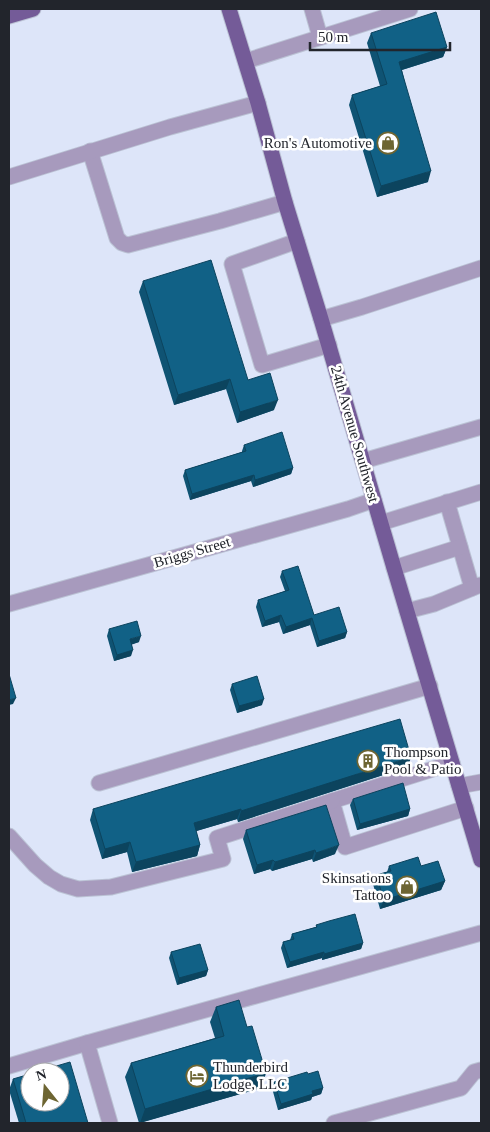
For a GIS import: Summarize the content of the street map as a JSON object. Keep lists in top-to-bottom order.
{
  "streets": {
    "main road": ["24th Avenue Southwest"],
    "street": ["Briggs Street"]
  },
  "crossings": [
    ["24th Avenue Southwest", "Briggs Street"]
  ],
  "places": {
    "shop": ["Ron's Automotive", "Skinsations Tattoo"],
    "building": ["Thompson Pool & Patio"],
    "hotel": ["Thunderbird Lodge, LLC"]
  },
  "scale_bar": "50 m",
  "north": "top"
}
